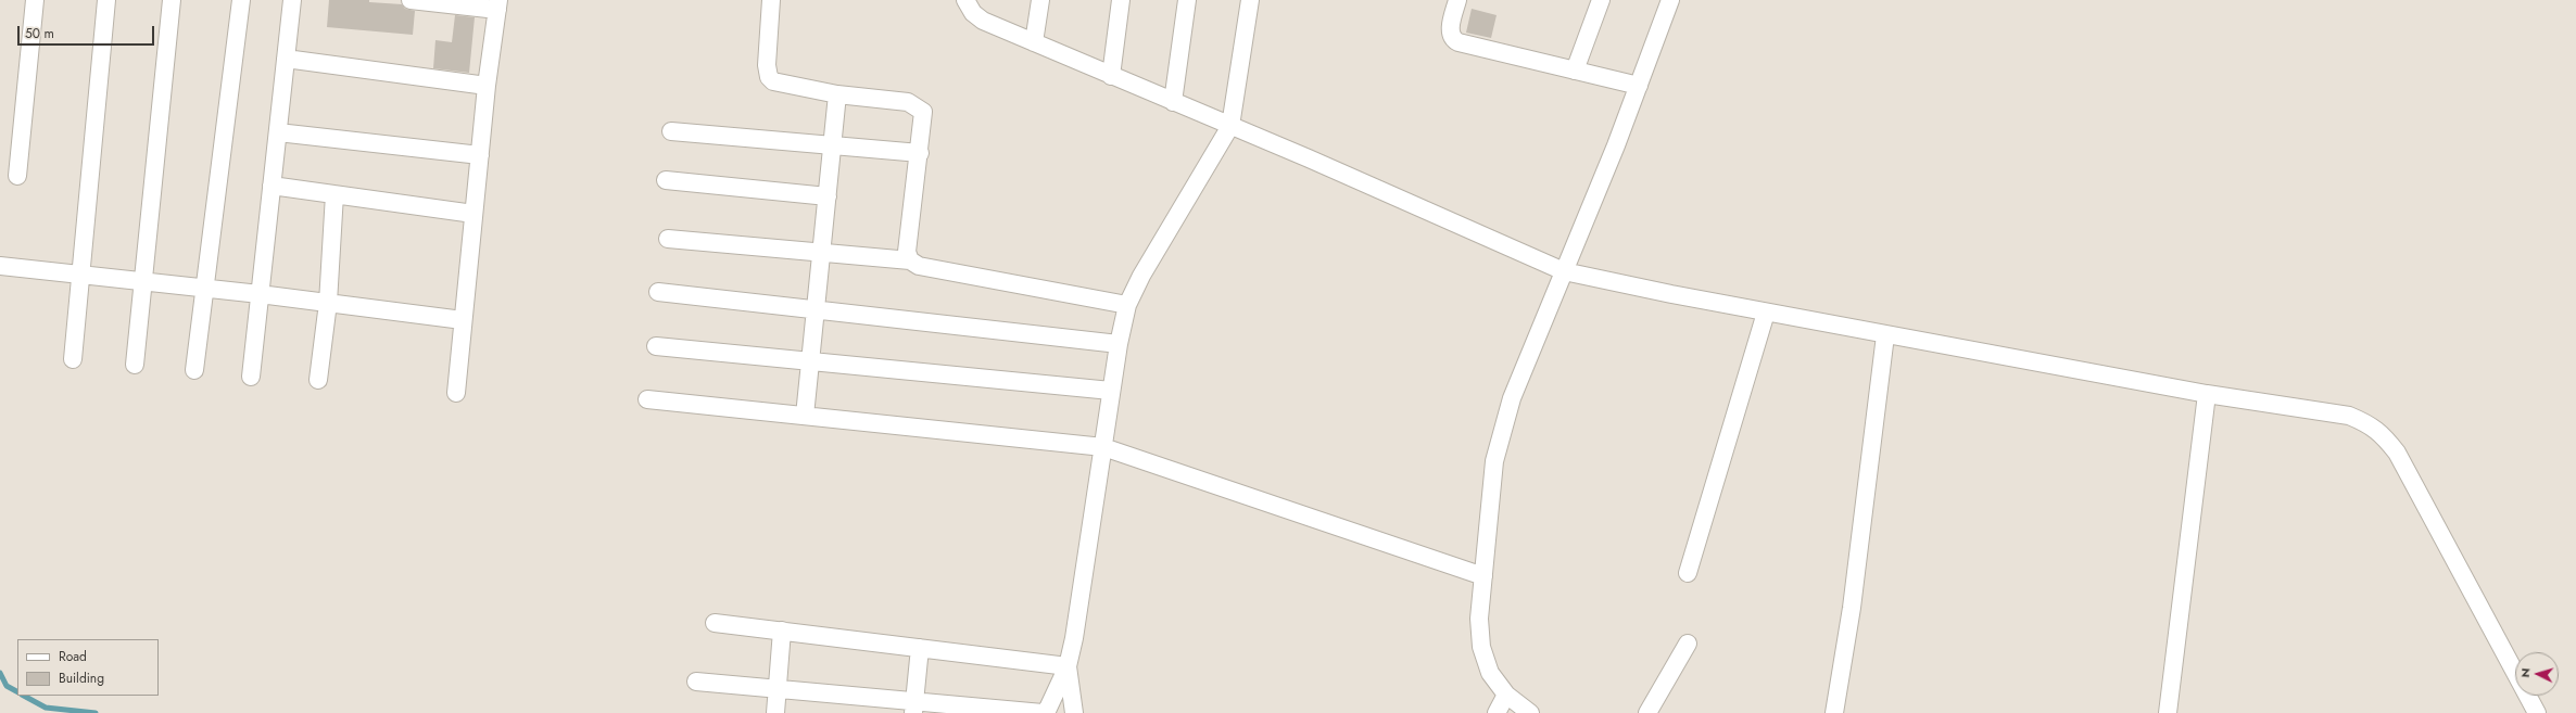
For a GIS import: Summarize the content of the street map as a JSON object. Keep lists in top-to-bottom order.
{
  "legend": ["Road", "Building"],
  "scale_bar": "50 m",
  "north": "left"
}
